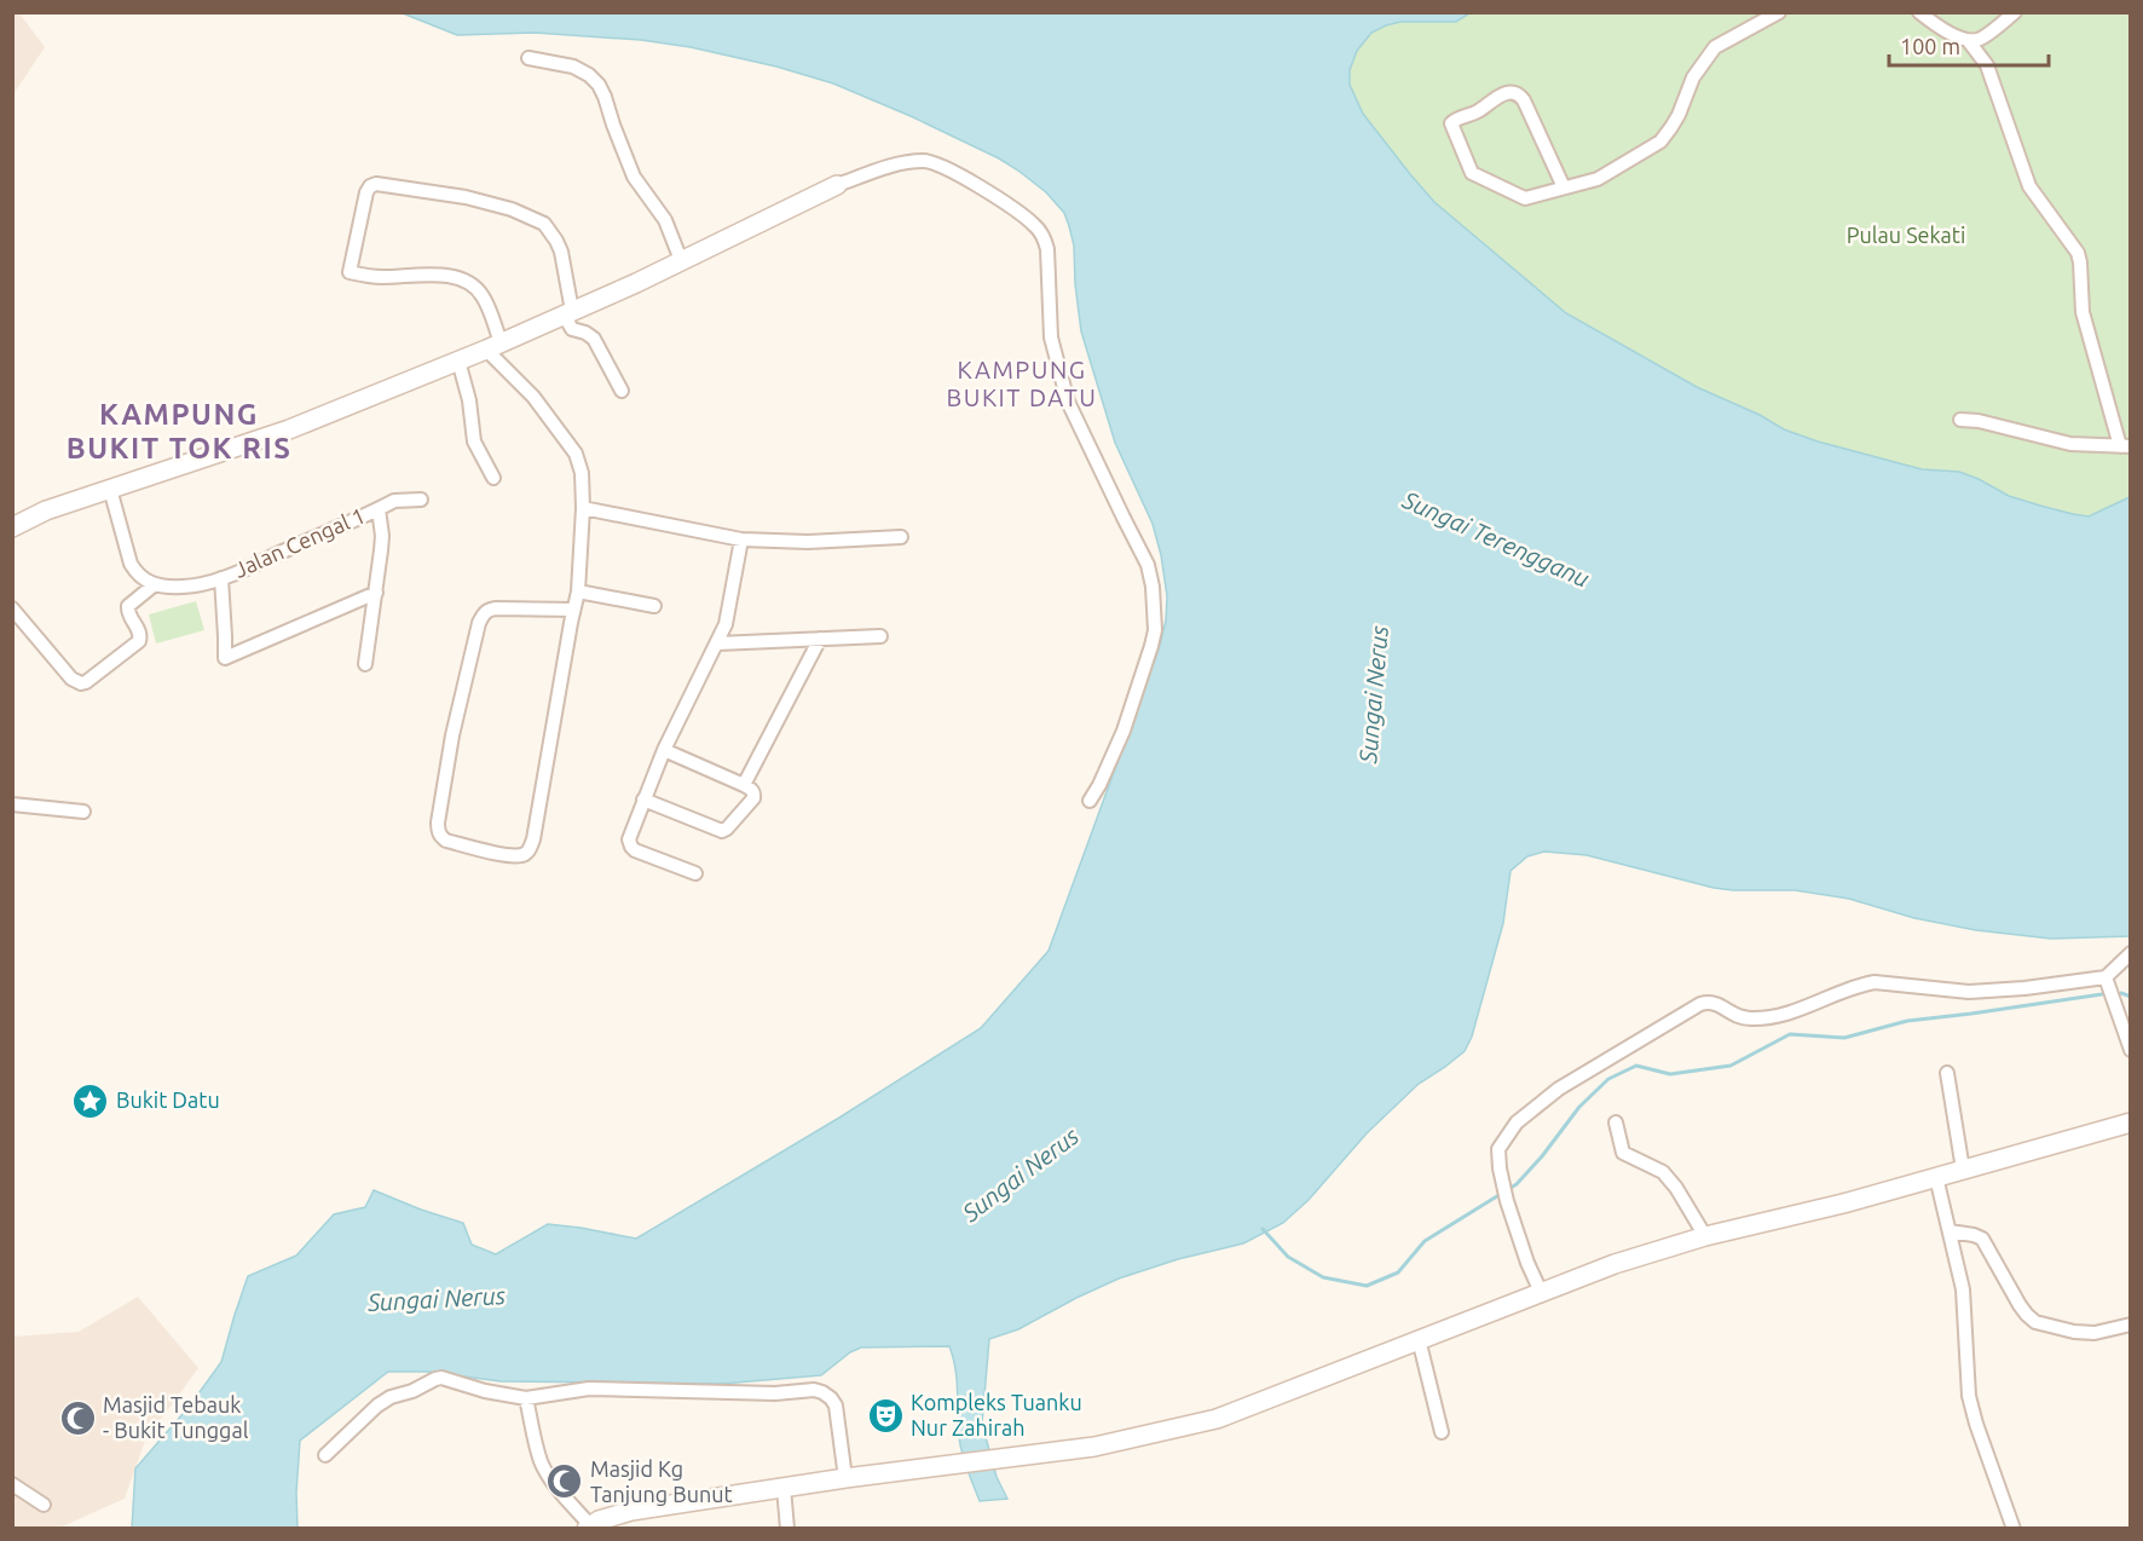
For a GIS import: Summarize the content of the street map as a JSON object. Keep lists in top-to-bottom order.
{
  "streets": {
    "street": ["Jalan Cengal 1"]
  },
  "districts": ["KAMPUNG BUKIT DATU", "KAMPUNG BUKIT TOK RIS"],
  "water": ["Sungai Terengganu", "Sungai Nerus"],
  "parks": ["Pulau Sekati"],
  "places": {
    "place": ["Bukit Datu"],
    "theatre": ["Kompleks Tuanku Nur Zahirah"],
    "mosque": ["Masjid Tebauk - Bukit Tunggal", "Masjid Kg Tanjung Bunut"]
  },
  "scale_bar": "100 m"
}
